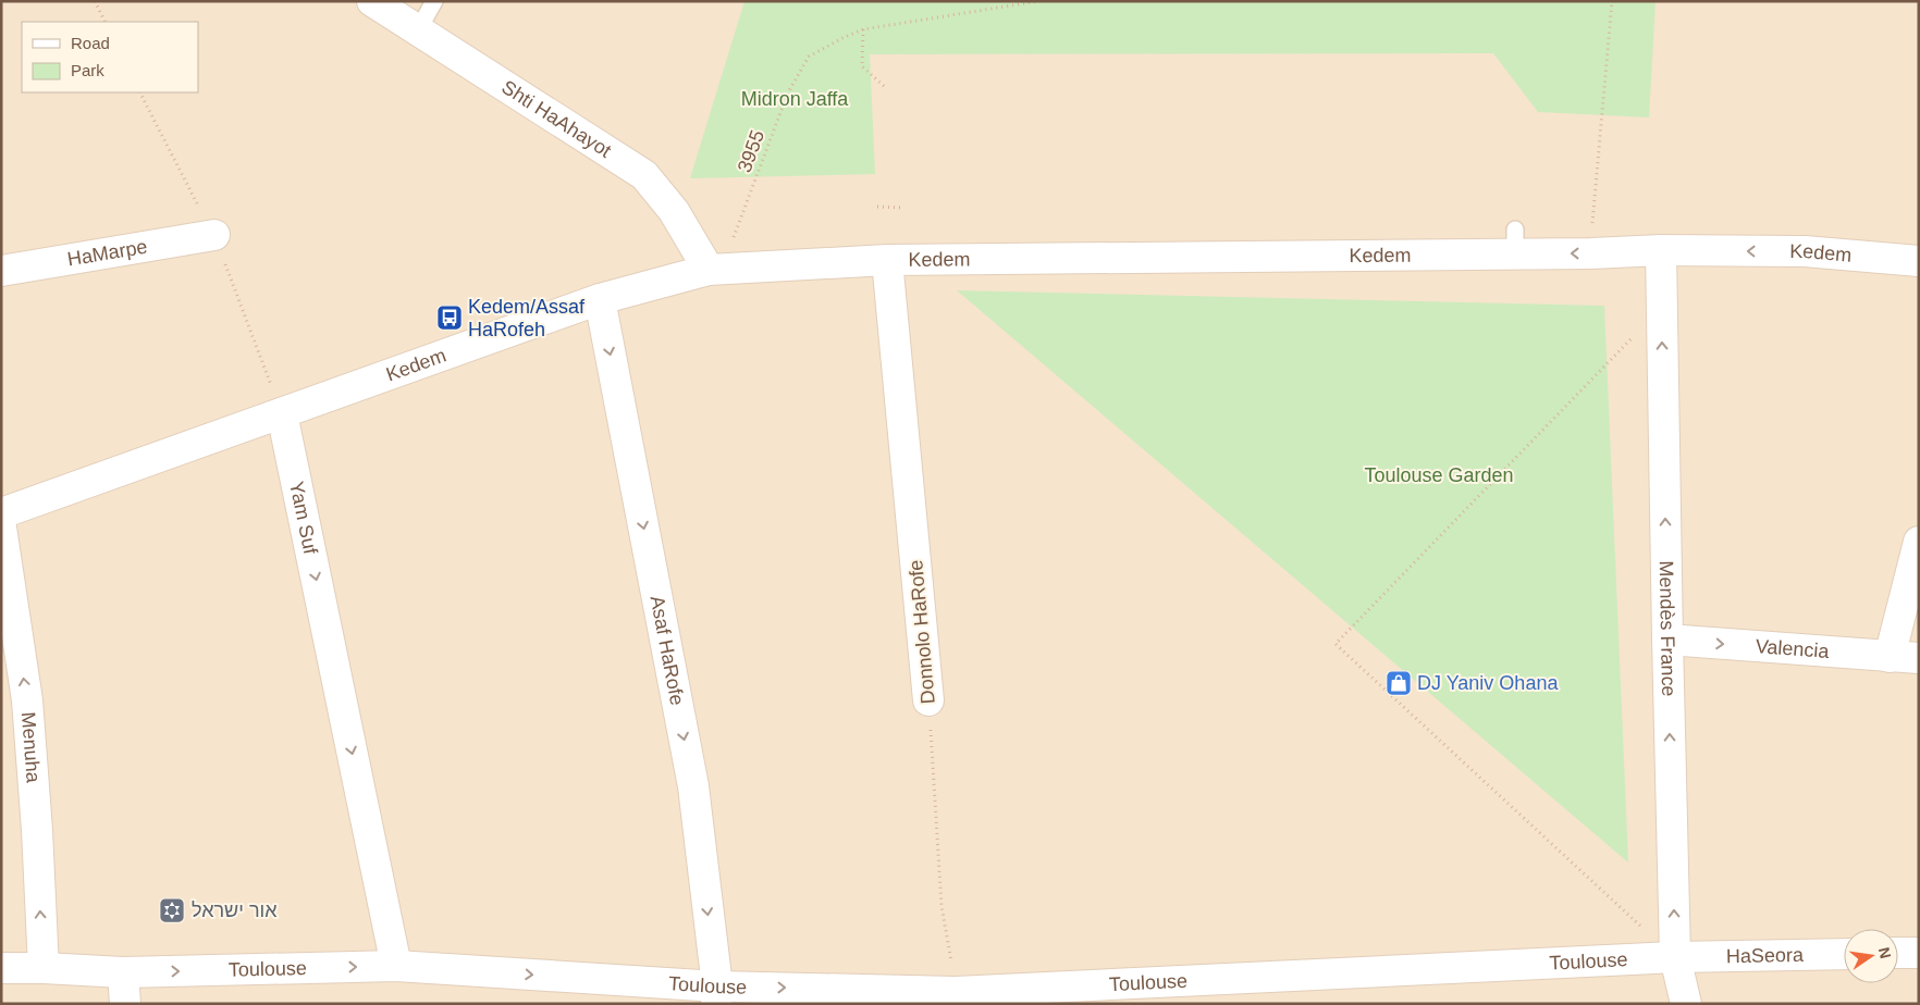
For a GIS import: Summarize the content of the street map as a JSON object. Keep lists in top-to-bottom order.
{
  "streets": {
    "street": [
      "Shti HaAhayot",
      "HaMarpe",
      "Kedem",
      "Yam Suf",
      "Mendès France",
      "Donnolo HaRofe",
      "Valencia",
      "Asaf HaRofe",
      "Menuha",
      "HaSeora",
      "Toulouse"
    ],
    "path": ["3955"]
  },
  "crossings": [
    ["Shti HaAhayot", "3955"],
    ["Shti HaAhayot", "Kedem"],
    ["3955", "Kedem"],
    ["Kedem", "Yam Suf"],
    ["Kedem", "Mendès France"],
    ["Kedem", "Donnolo HaRofe"],
    ["Kedem", "Asaf HaRofe"],
    ["Yam Suf", "Toulouse"],
    ["Mendès France", "Valencia"],
    ["Mendès France", "HaSeora"],
    ["Mendès France", "Toulouse"],
    ["Donnolo HaRofe", "Toulouse"],
    ["Asaf HaRofe", "Toulouse"],
    ["Menuha", "Toulouse"],
    ["HaSeora", "Toulouse"]
  ],
  "one_way": [
    "Kedem",
    "Yam Suf",
    "Mendès France",
    "Valencia",
    "Asaf HaRofe",
    "Menuha",
    "Toulouse"
  ],
  "parks": ["Midron Jaffa", "Toulouse Garden"],
  "places": {
    "bus stop": ["Kedem/Assaf HaRofeh"],
    "shop": ["DJ Yaniv Ohana"],
    "synagogue": ["אור ישראל"]
  },
  "legend": ["Road", "Park"],
  "north": "right"
}
